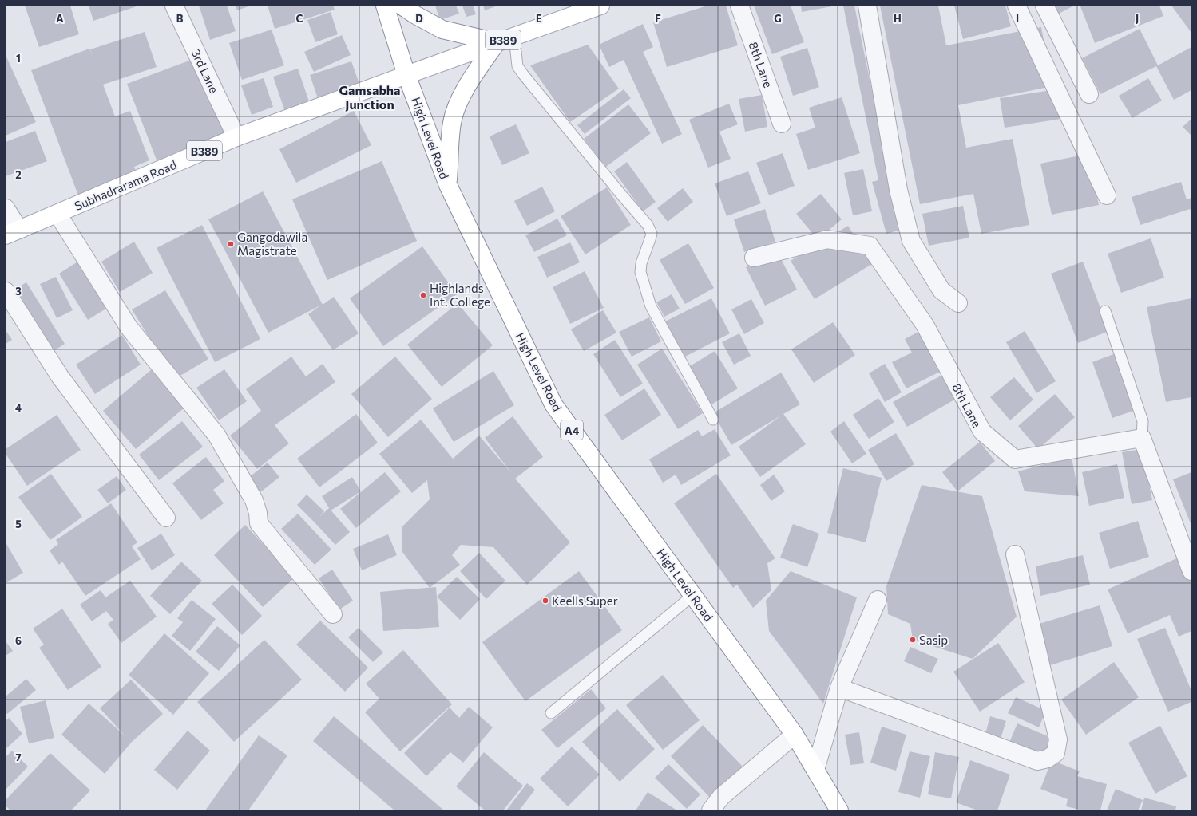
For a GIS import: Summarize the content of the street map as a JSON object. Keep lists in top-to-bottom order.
{
  "streets": {
    "main road": [
      "B389",
      "High Level Road",
      "Subhadrarama Road",
      "A4"
    ],
    "street": ["8th Lane", "3rd Lane"]
  },
  "crossings": [
    ["B389", "High Level Road"],
    ["B389", "Subhadrarama Road"],
    ["3rd Lane", "Subhadrarama Road"],
    ["High Level Road", "Subhadrarama Road"]
  ],
  "districts": ["Gamsabha Junction"],
  "places": [
    "Gangodawila Magistrate",
    "Highlands Int. College",
    "Keells Super",
    "Sasip"
  ],
  "grid": {
    "columns": [
      "A",
      "B",
      "C",
      "D",
      "E",
      "F",
      "G",
      "H",
      "I",
      "J"
    ],
    "rows": [
      "1",
      "2",
      "3",
      "4",
      "5",
      "6",
      "7"
    ]
  }
}
